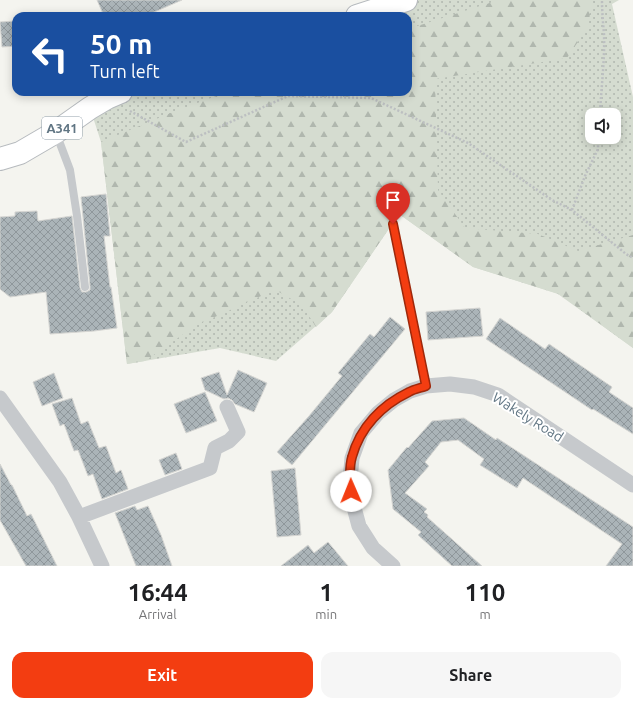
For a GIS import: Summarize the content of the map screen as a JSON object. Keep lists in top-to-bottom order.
{
  "streets": {
    "main road": ["A341"],
    "street": ["Wakely Road"]
  },
  "page": {
    "turn": ["50 m", "Turn left"],
    "eta": [
      "16:44",
      "Arrival",
      "1",
      "min",
      "110",
      "m"
    ],
    "buttons": ["Exit", "Share"]
  }
}
